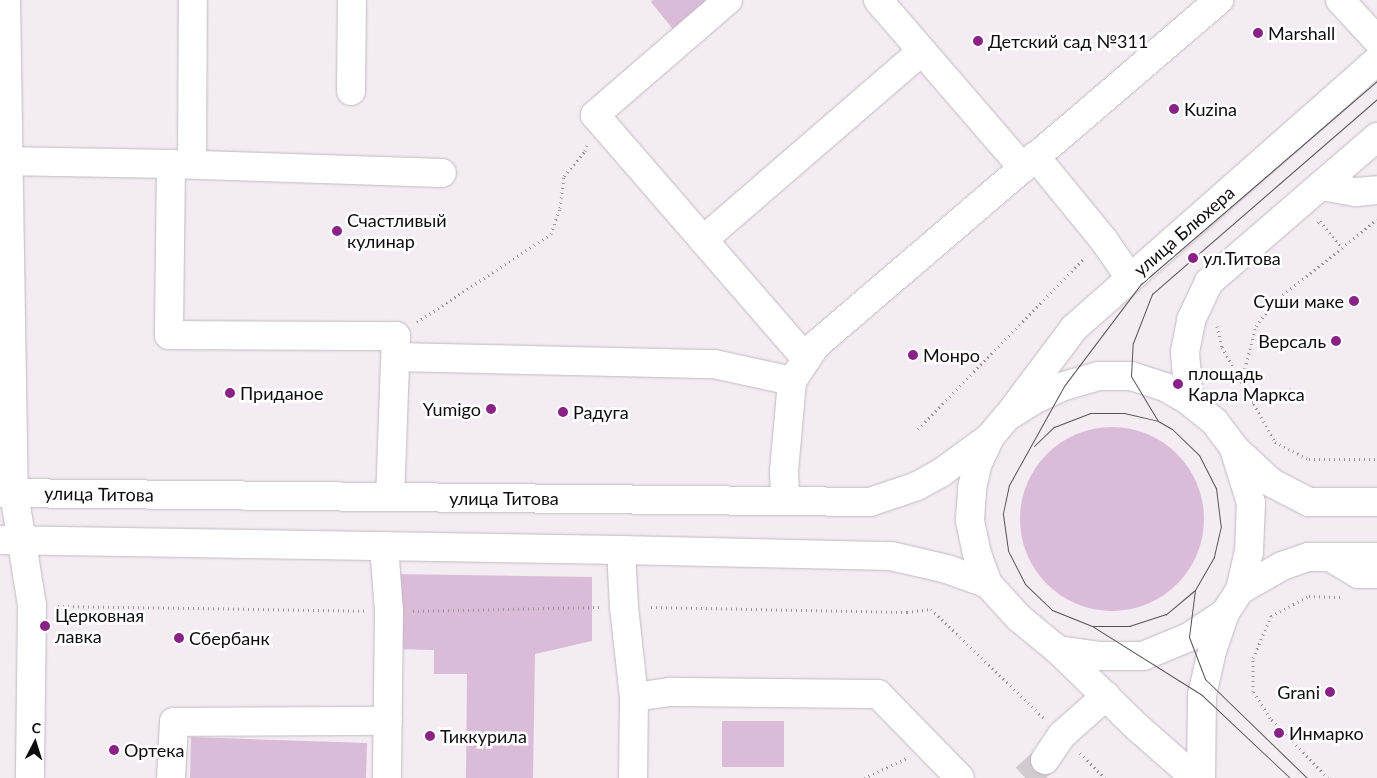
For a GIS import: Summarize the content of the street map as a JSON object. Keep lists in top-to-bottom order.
{
  "streets": {
    "main road": ["улица Блюхера", "улица Титова"]
  },
  "crossings": [
    ["улица Блюхера", "улица Титова"]
  ],
  "places": [
    "Marshall",
    "Детский сад №311",
    "Kuzina",
    "Счастливый кулинар",
    "ул.Титова",
    "Суши маке",
    "Версаль",
    "Монро",
    "площадь Карла Маркса",
    "Приданое",
    "Yumigo",
    "Радуга",
    "Церковная лавка",
    "Сбербанк",
    "Grani",
    "Инмарко",
    "Тиккурила",
    "Ортека"
  ],
  "north": "top"
}
